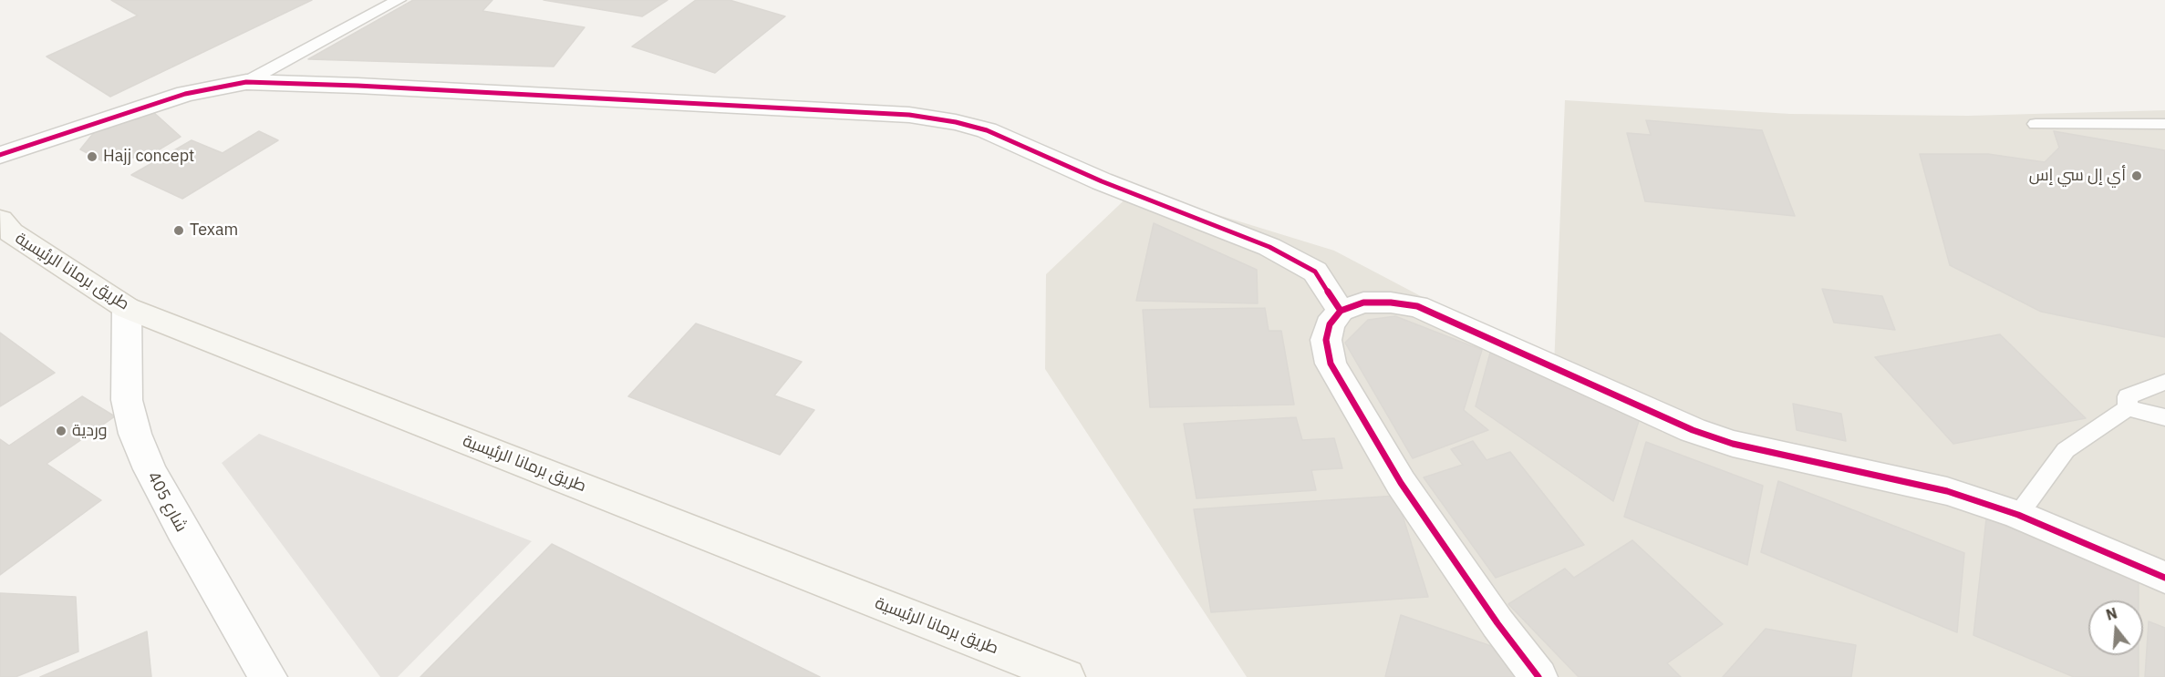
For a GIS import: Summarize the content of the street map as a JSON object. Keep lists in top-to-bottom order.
{
  "streets": {
    "main road": ["طريق برمانا الرئيسية"],
    "street": ["شارع 405"]
  },
  "crossings": [
    ["طريق برمانا الرئيسية", "شارع 405"]
  ],
  "places": [
    "Hajj concept",
    "أي إل سي إس",
    "Texam",
    "وردية"
  ],
  "north": "top"
}
